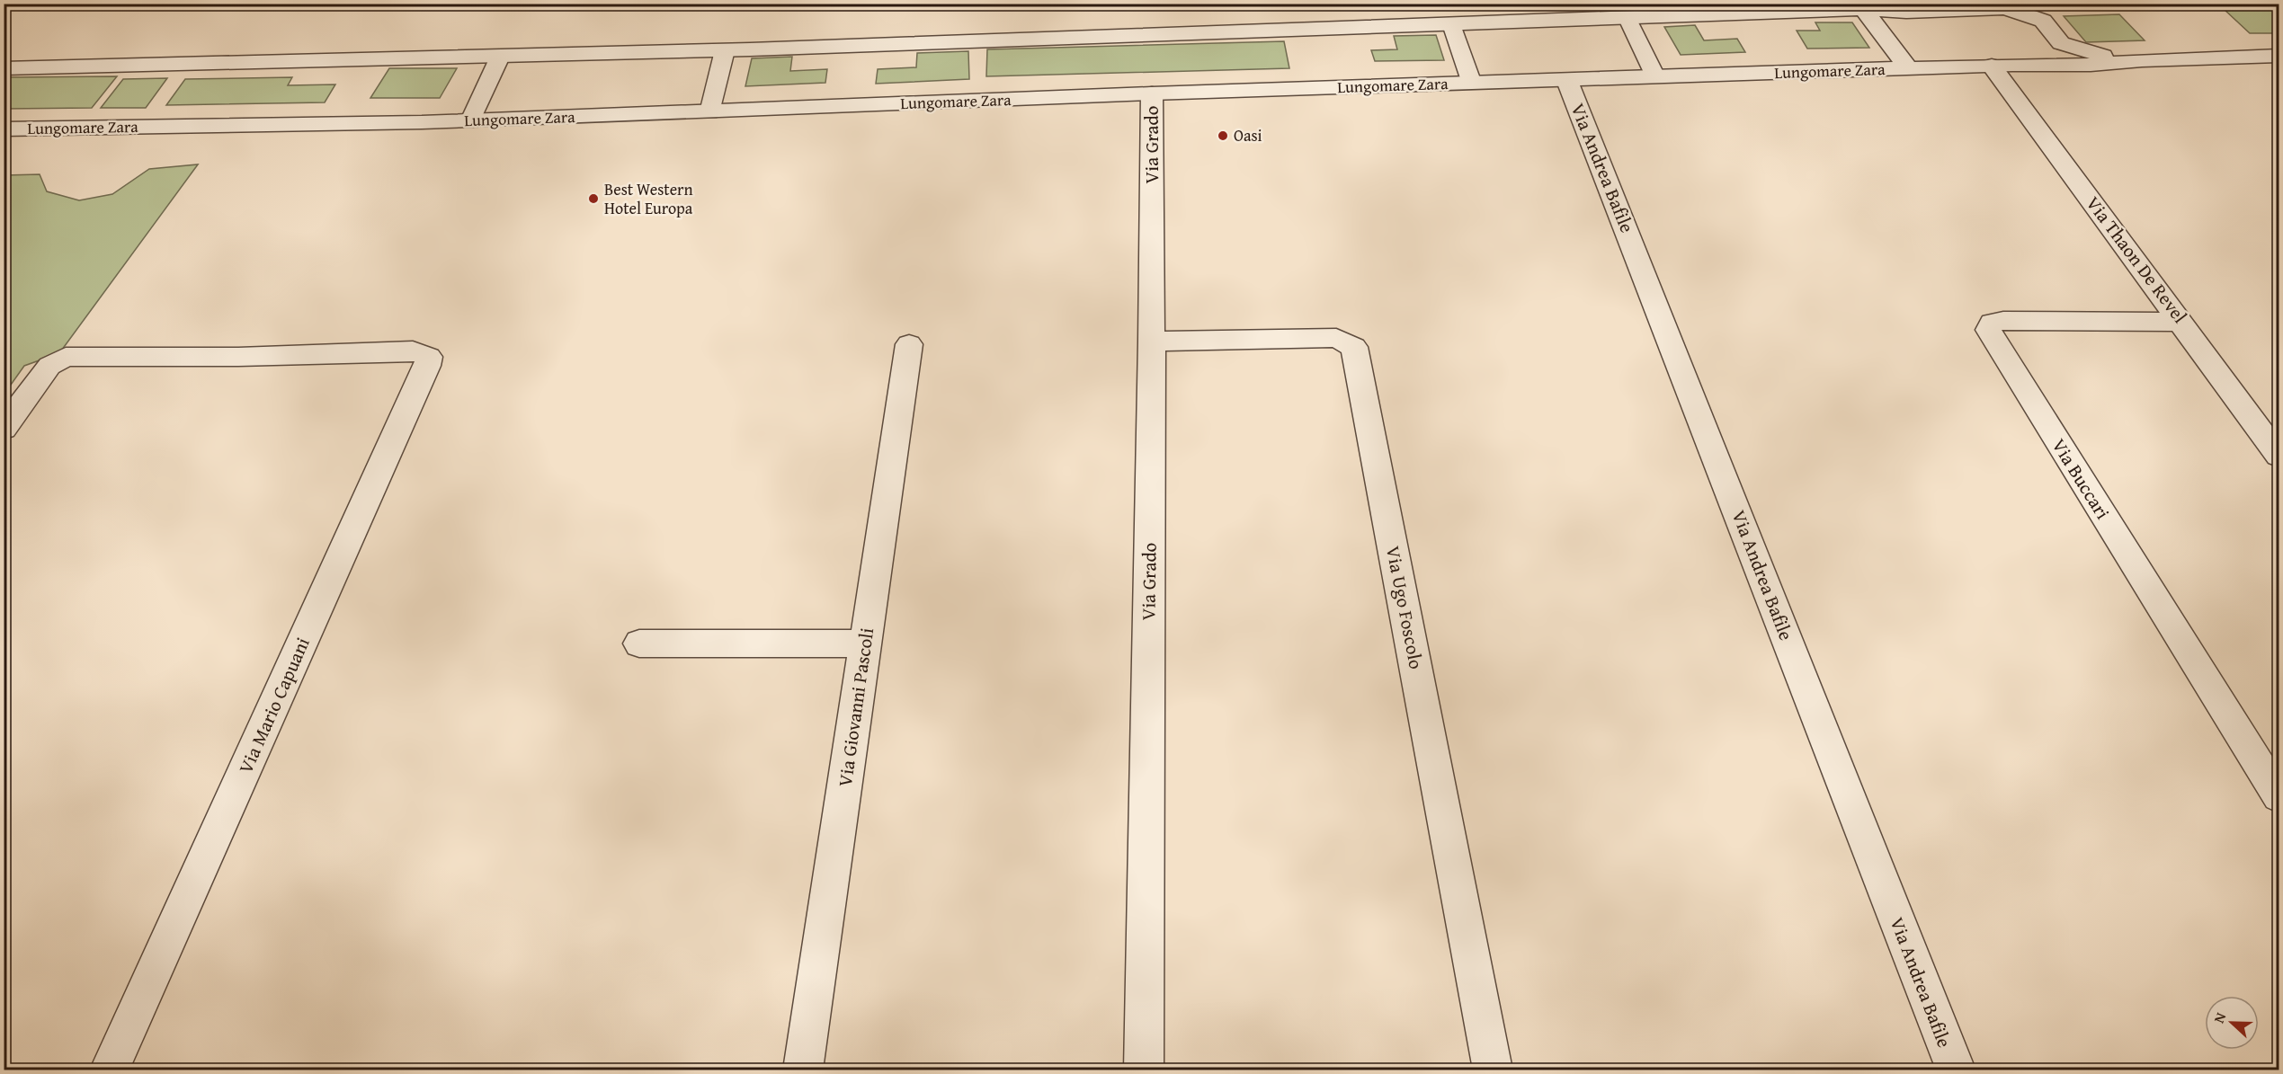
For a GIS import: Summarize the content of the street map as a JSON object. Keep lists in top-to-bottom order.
{
  "streets": {
    "street": [
      "Lungomare Zara",
      "Via Grado",
      "Via Andrea Bafile",
      "Via Thaon De Revel",
      "Via Buccari",
      "Via Ugo Foscolo",
      "Via Mario Capuani",
      "Via Giovanni Pascoli"
    ]
  },
  "crossings": [
    ["Lungomare Zara", "Via Grado"],
    ["Lungomare Zara", "Via Andrea Bafile"],
    ["Lungomare Zara", "Via Thaon De Revel"],
    ["Via Grado", "Via Ugo Foscolo"],
    ["Via Thaon De Revel", "Via Buccari"]
  ],
  "places": ["Oasi", "Best Western Hotel Europa"],
  "north": "left"
}
